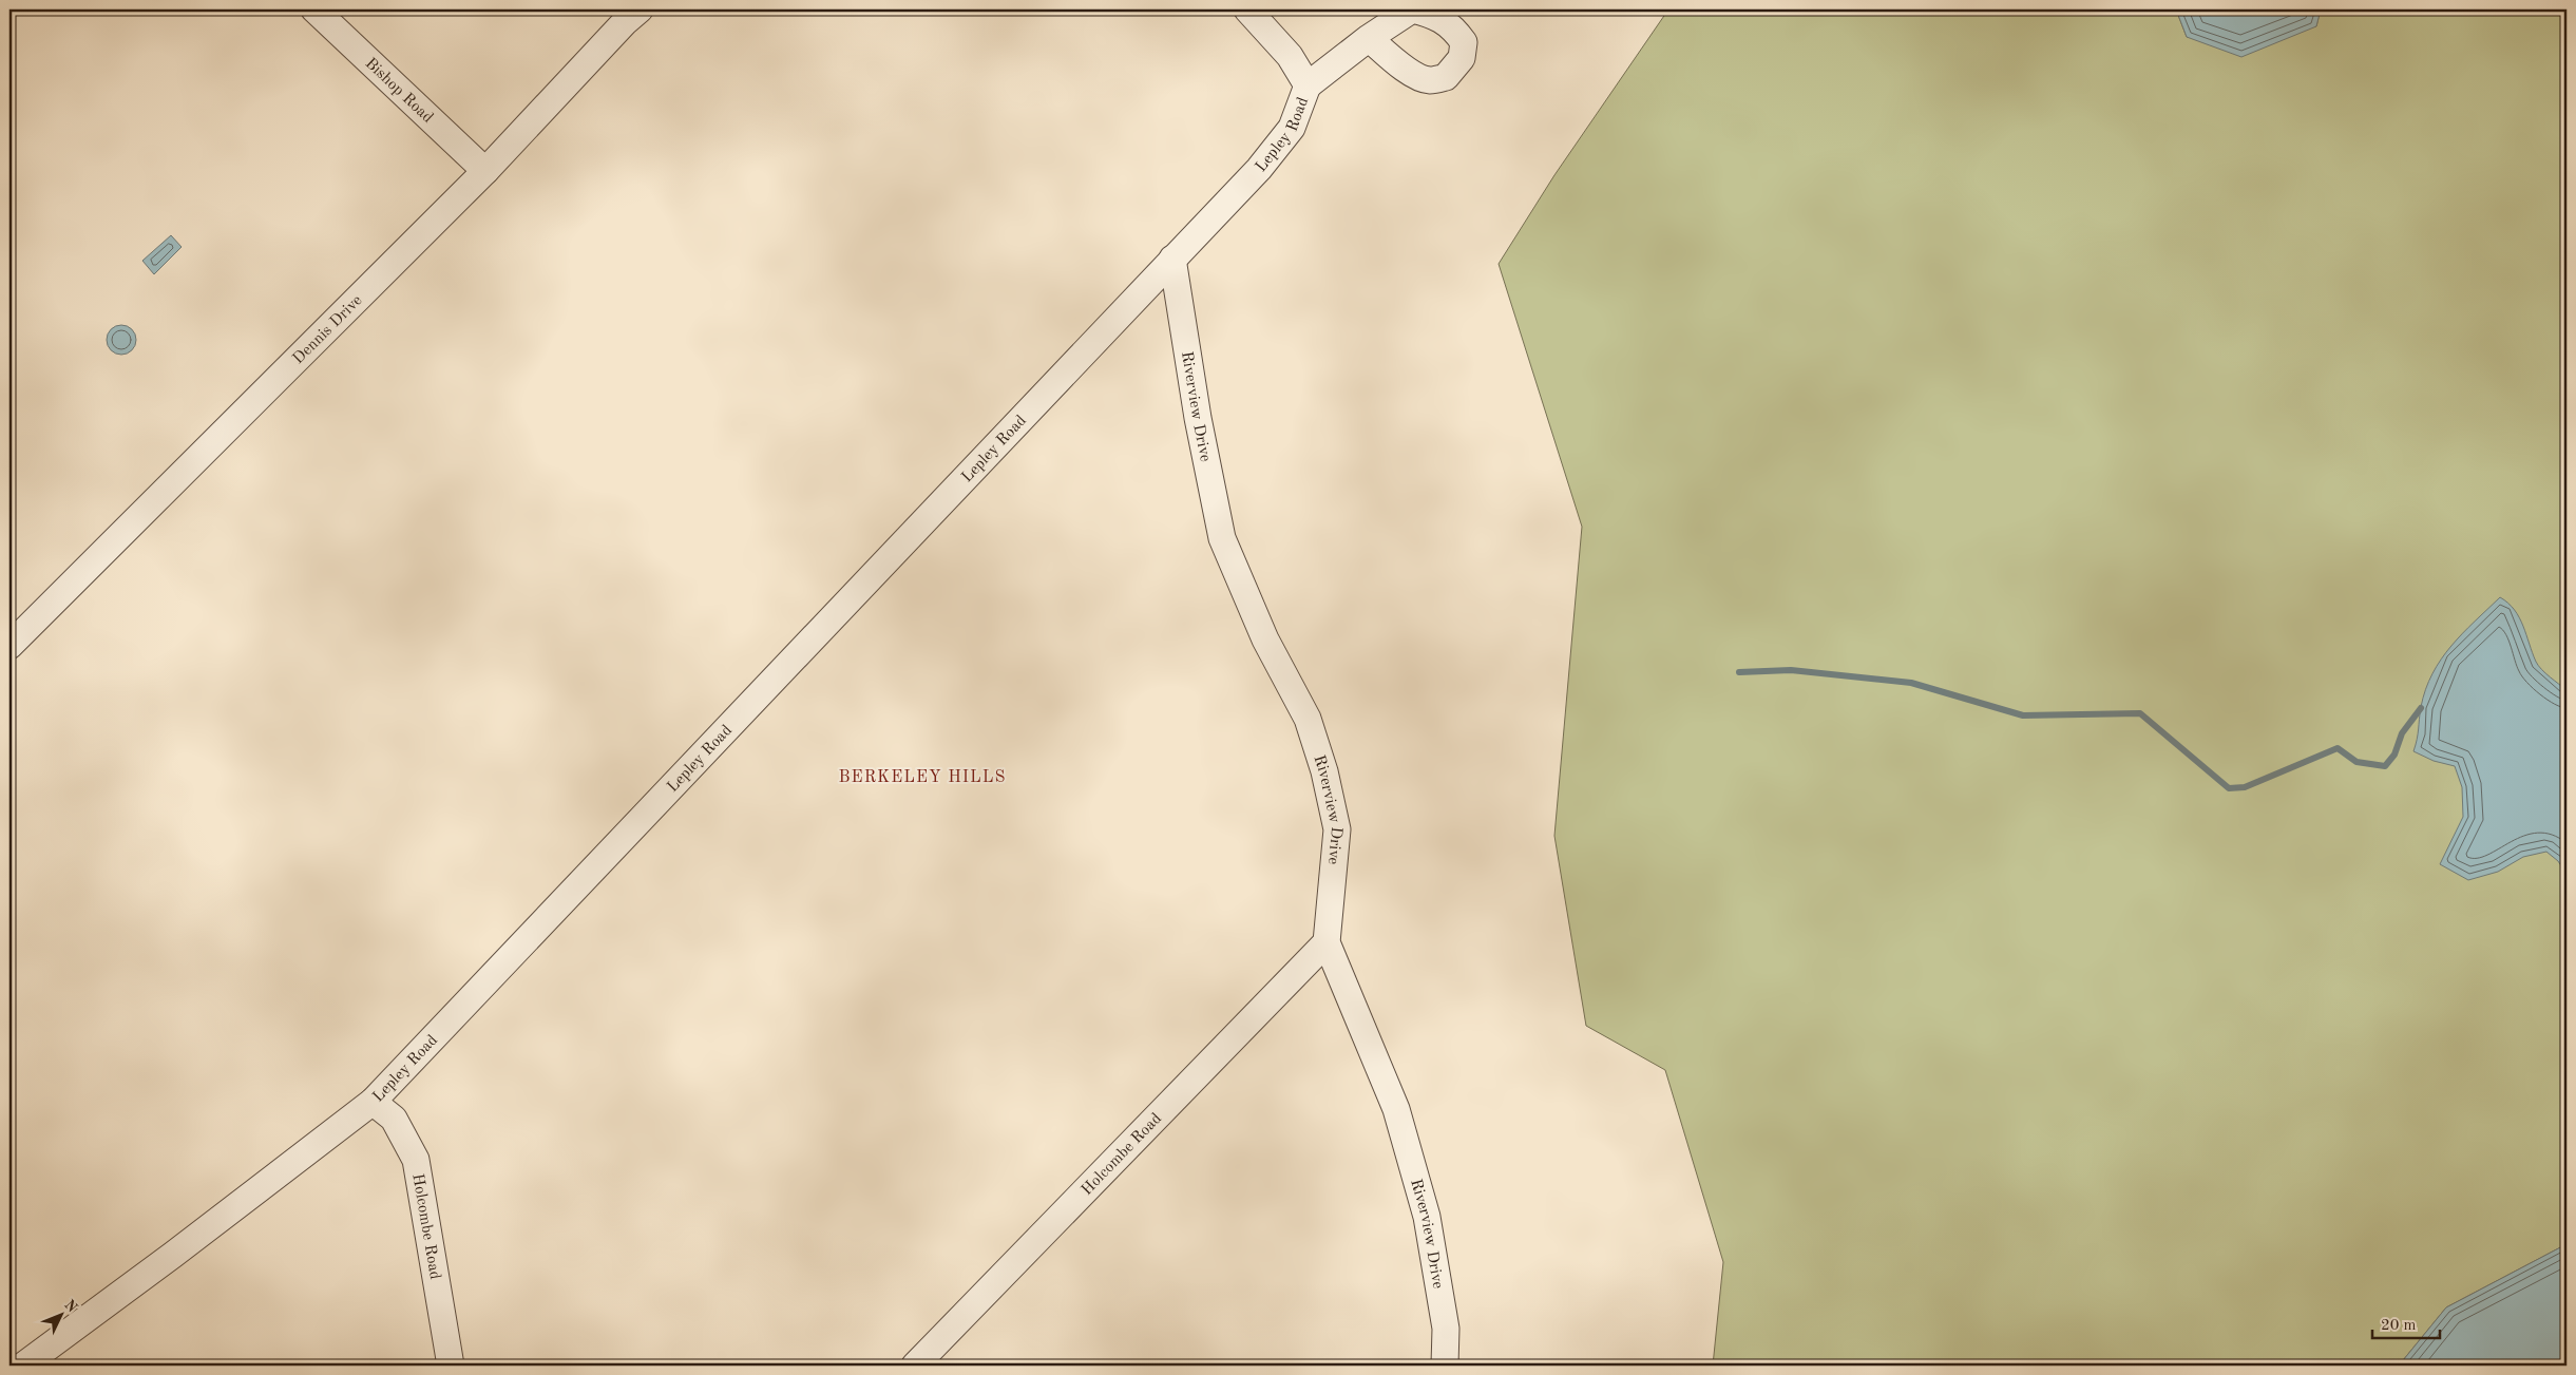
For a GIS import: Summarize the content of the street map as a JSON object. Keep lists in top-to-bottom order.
{
  "streets": {
    "street": [
      "Bishop Road",
      "Lepley Road",
      "Dennis Drive",
      "Riverview Drive",
      "Holcombe Road"
    ]
  },
  "crossings": [
    ["Bishop Road", "Dennis Drive"],
    ["Lepley Road", "Riverview Drive"],
    ["Lepley Road", "Holcombe Road"],
    ["Riverview Drive", "Holcombe Road"]
  ],
  "districts": ["BERKELEY HILLS"],
  "scale_bar": "20 m",
  "north": "top right"
}
